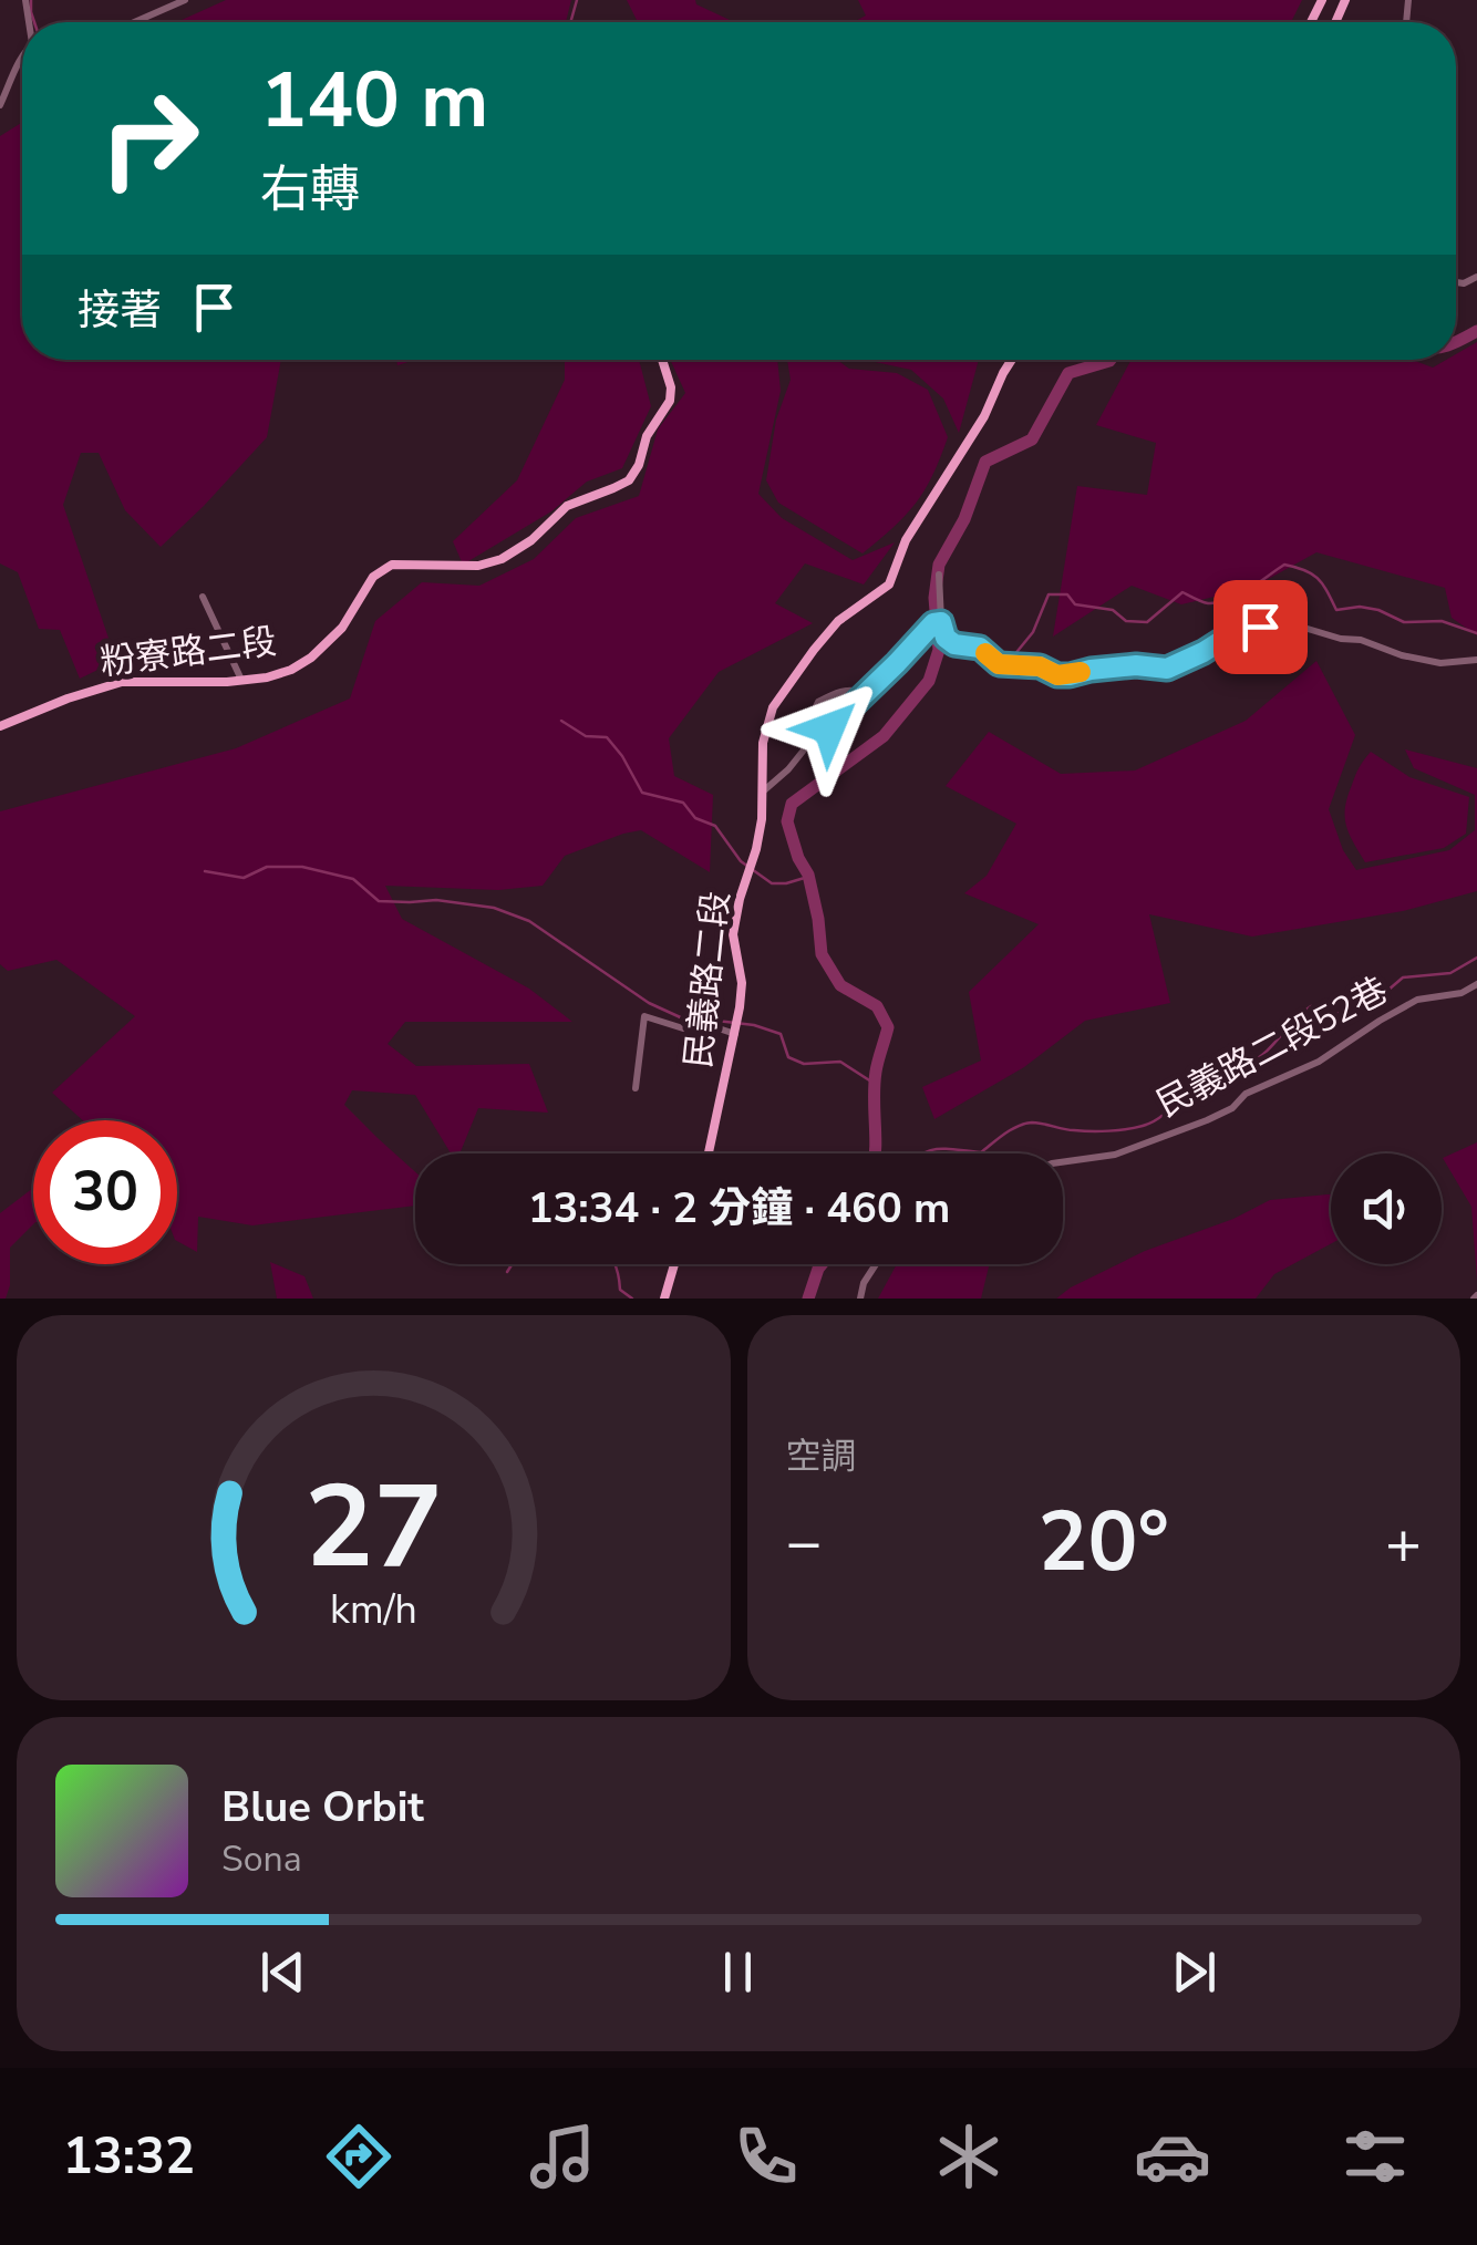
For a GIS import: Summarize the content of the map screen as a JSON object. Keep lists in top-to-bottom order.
{
  "streets": {
    "main road": ["粉寮路二段", "民義路二段"],
    "street": ["民義路二段52巷"]
  },
  "page": {
    "turn": ["140 m", "右轉"],
    "then": "接著",
    "limit": "30",
    "trip": "13:34 · 2 分鐘 · 460 m",
    "tile": "空調",
    "heat": ["−", "20°", "+"],
    "song": ["Blue Orbit", "Sona"],
    "tabs": "13:32",
    "gauge": ["27", "km/h"]
  }
}
